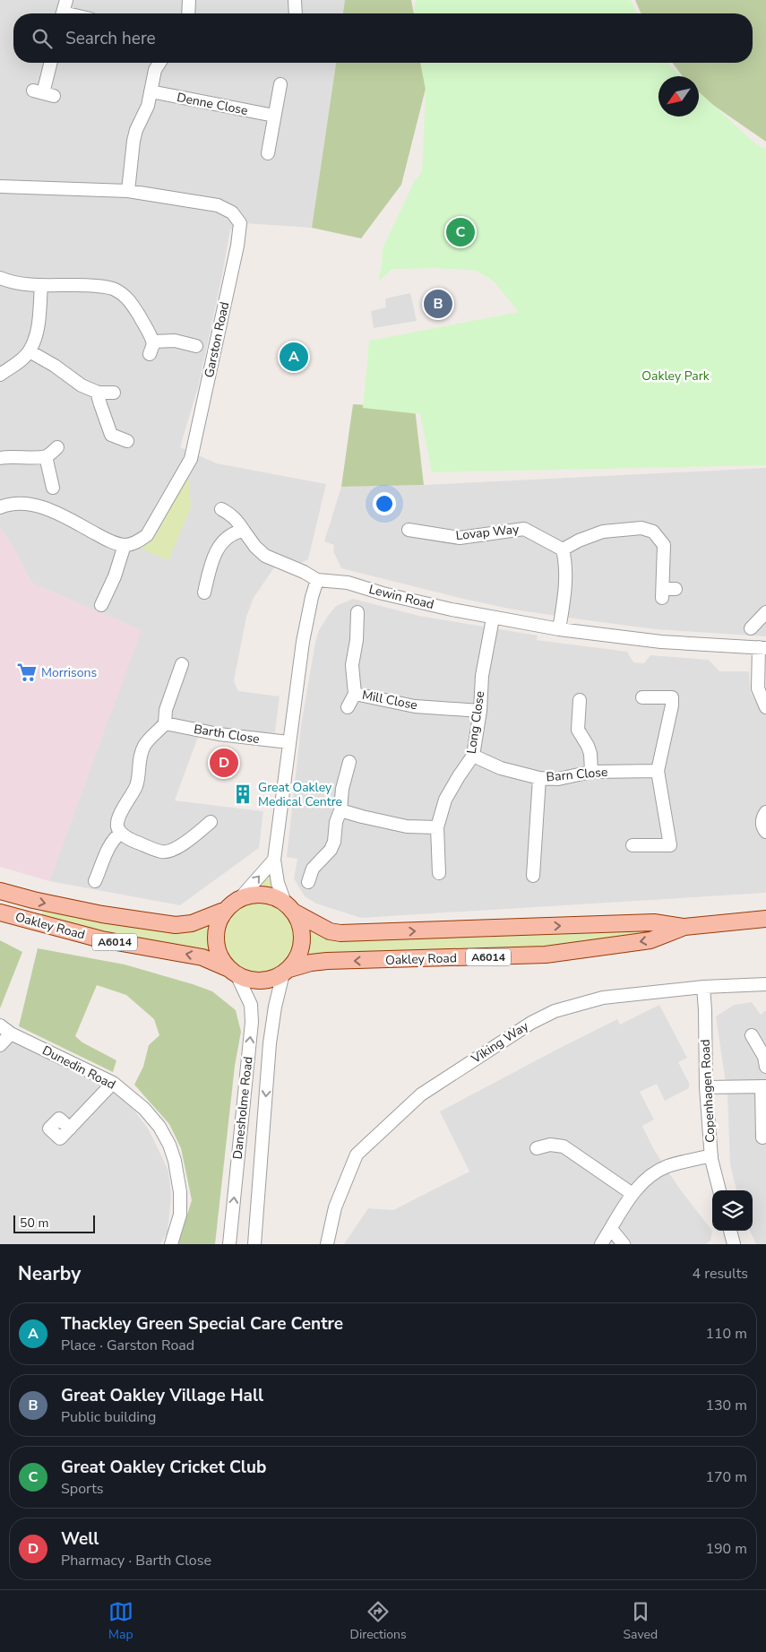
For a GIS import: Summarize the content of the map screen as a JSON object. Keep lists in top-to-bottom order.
{
  "streets": {
    "main road": ["Oakley Road", "A6014"],
    "street": [
      "Denne Close",
      "Garston Road",
      "Lovap Way",
      "Lewin Road",
      "Mill Close",
      "Long Close",
      "Barth Close",
      "Barn Close",
      "Viking Way",
      "Dunedin Road",
      "Copenhagen Road",
      "Danesholme Road"
    ]
  },
  "crossings": [
    ["Lewin Road", "Long Close"],
    ["Mill Close", "Long Close"],
    ["Long Close", "Barn Close"],
    ["Oakley Road", "Danesholme Road"],
    ["Viking Way", "Copenhagen Road"]
  ],
  "parks": ["Oakley Park"],
  "places": {
    "supermarket": ["Morrisons"],
    "building": ["Great Oakley Medical Centre"]
  },
  "scale_bar": "50 m",
  "north": "bottom left",
  "page": {
    "search": "Search here",
    "pins": [
      "C",
      "B",
      "A",
      "D"
    ],
    "scale": "50 m",
    "heading": ["Nearby", "4 results"],
    "list": [
      {
        "mark": "A",
        "name": "Thackley Green Special Care Centre",
        "note": "Place · Garston Road",
        "value": "110 m"
      },
      {
        "mark": "B",
        "name": "Great Oakley Village Hall",
        "note": "Public building",
        "value": "130 m"
      },
      {
        "mark": "C",
        "name": "Great Oakley Cricket Club",
        "note": "Sports",
        "value": "170 m"
      },
      {
        "mark": "D",
        "name": "Well",
        "note": "Pharmacy · Barth Close",
        "value": "190 m"
      }
    ],
    "nav": ["Map", "Directions", "Saved"]
  }
}
